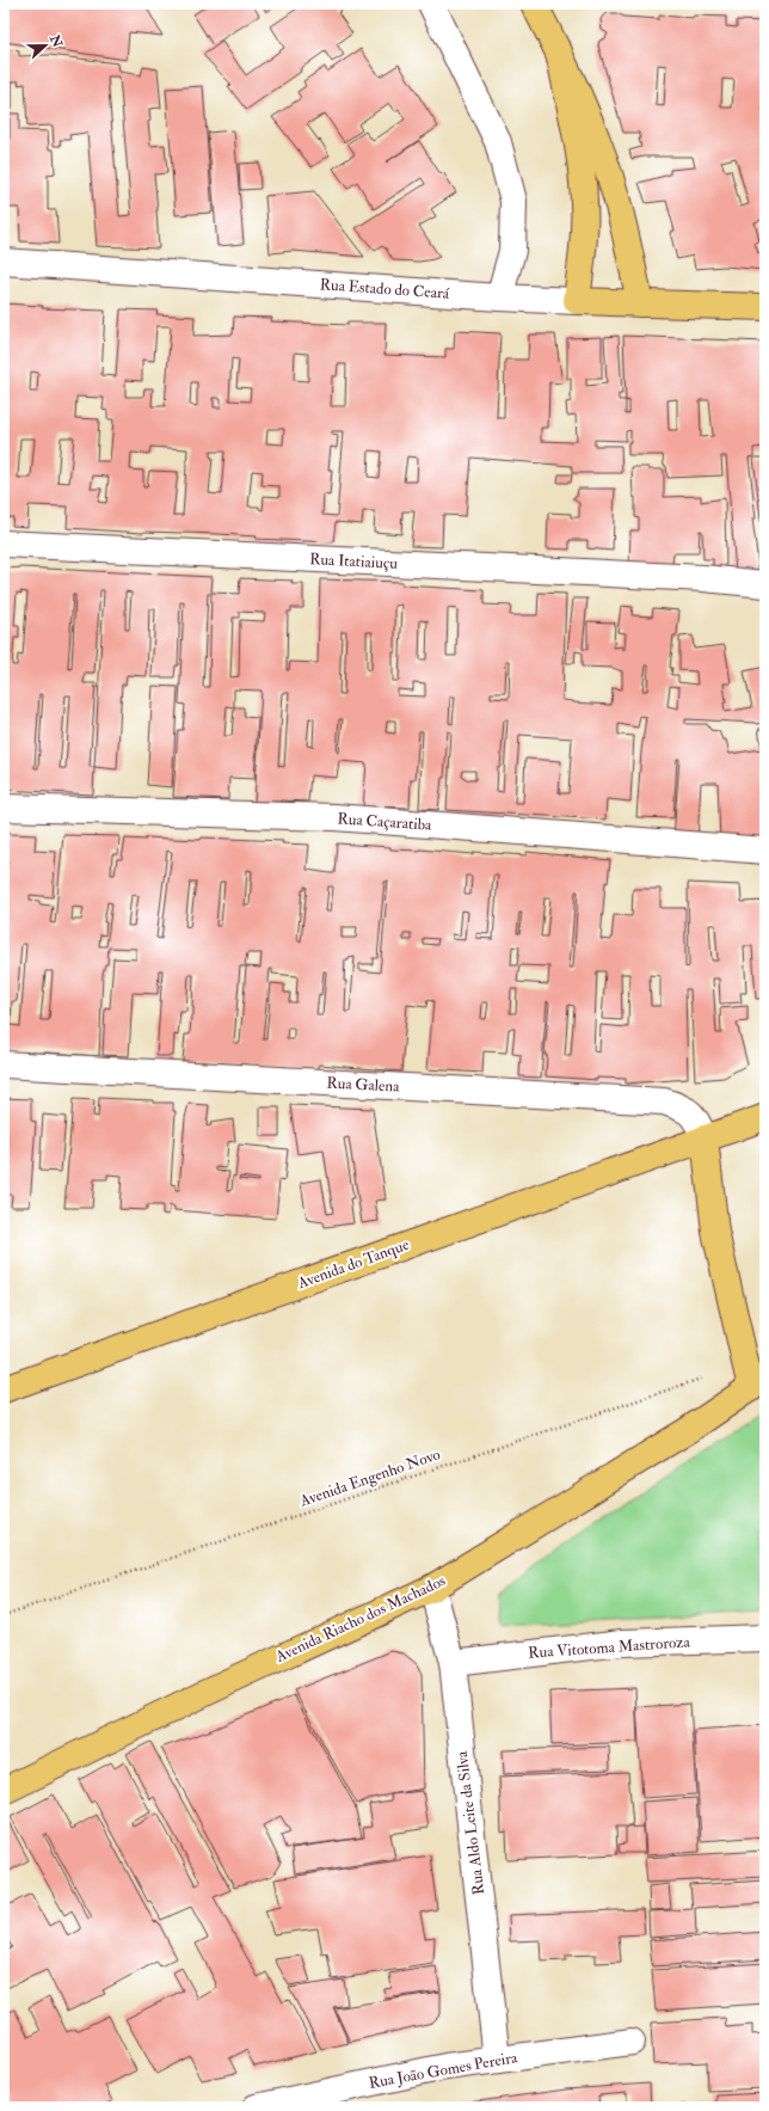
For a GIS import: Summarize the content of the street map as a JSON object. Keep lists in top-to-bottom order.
{
  "streets": {
    "main road": ["Rua Estado do Ceará", "Avenida do Tanque", "Avenida Riacho dos Machados"],
    "street": [
      "Rua Itatiaiuçu",
      "Rua Caçaratiba",
      "Rua Galena",
      "Rua Vitotoma Mastroroza",
      "Rua Aldo Leite da Silva",
      "Rua João Gomes Pereira"
    ],
    "path": ["Avenida Engenho Novo"]
  },
  "crossings": [
    ["Rua Galena", "Avenida do Tanque"],
    ["Avenida Engenho Novo", "Avenida Riacho dos Machados"],
    ["Avenida Riacho dos Machados", "Rua Aldo Leite da Silva"],
    ["Rua Vitotoma Mastroroza", "Rua Aldo Leite da Silva"],
    ["Rua Aldo Leite da Silva", "Rua João Gomes Pereira"]
  ],
  "north": "right"
}
